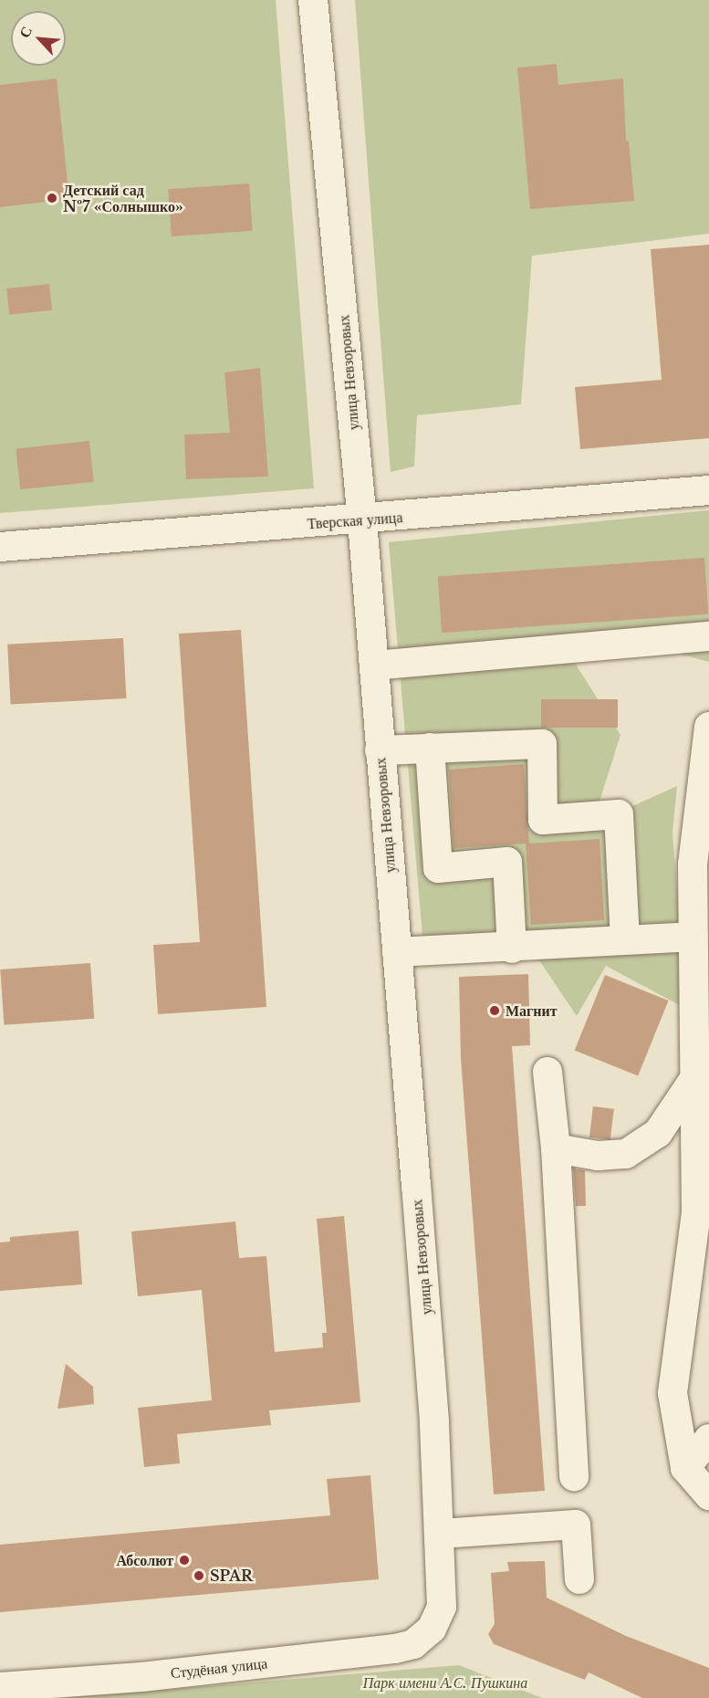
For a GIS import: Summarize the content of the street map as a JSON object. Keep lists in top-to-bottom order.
{
  "streets": {
    "street": ["улица Невзоровых", "Тверская улица", "Студёная улица"]
  },
  "crossings": [
    ["улица Невзоровых", "Тверская улица"],
    ["улица Невзоровых", "Студёная улица"]
  ],
  "parks": ["Парк имени А.С. Пушкина"],
  "places": [
    "Детский сад №7 «Солнышко»",
    "Магнит",
    "Абсолют",
    "SPAR"
  ],
  "north": "top left"
}
